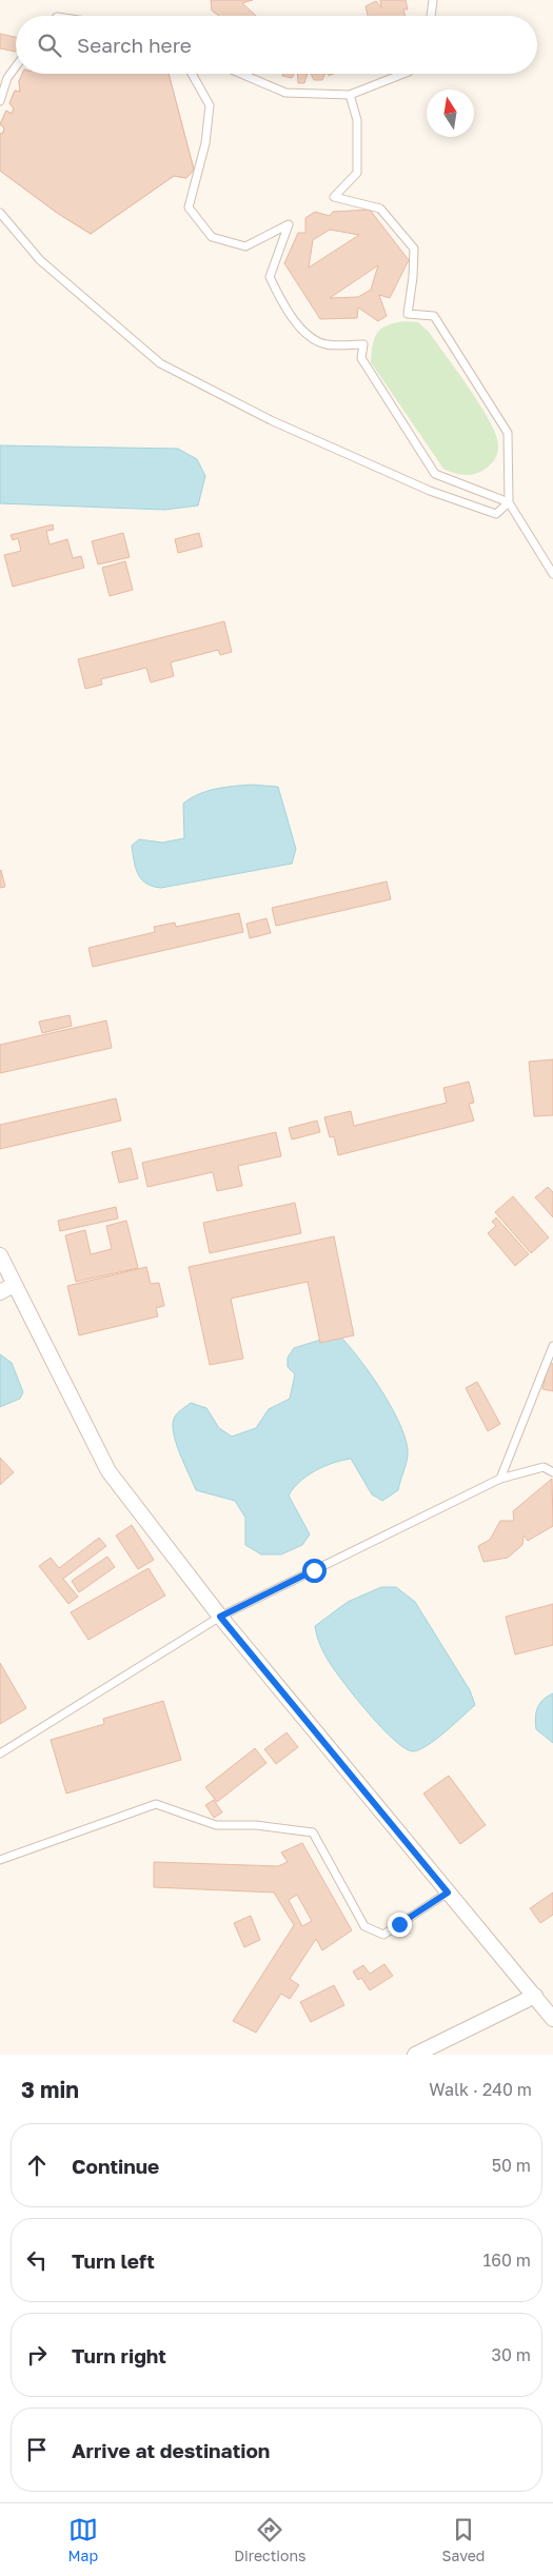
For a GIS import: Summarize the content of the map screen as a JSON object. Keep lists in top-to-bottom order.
{
  "north": "top",
  "page": {
    "search": "Search here",
    "heading": ["3 min", "Walk · 240 m"],
    "list": [
      ["Continue", "50 m"],
      ["Turn left", "160 m"],
      ["Turn right", "30 m"],
      "Arrive at destination"
    ],
    "nav": ["Map", "Directions", "Saved"]
  }
}
